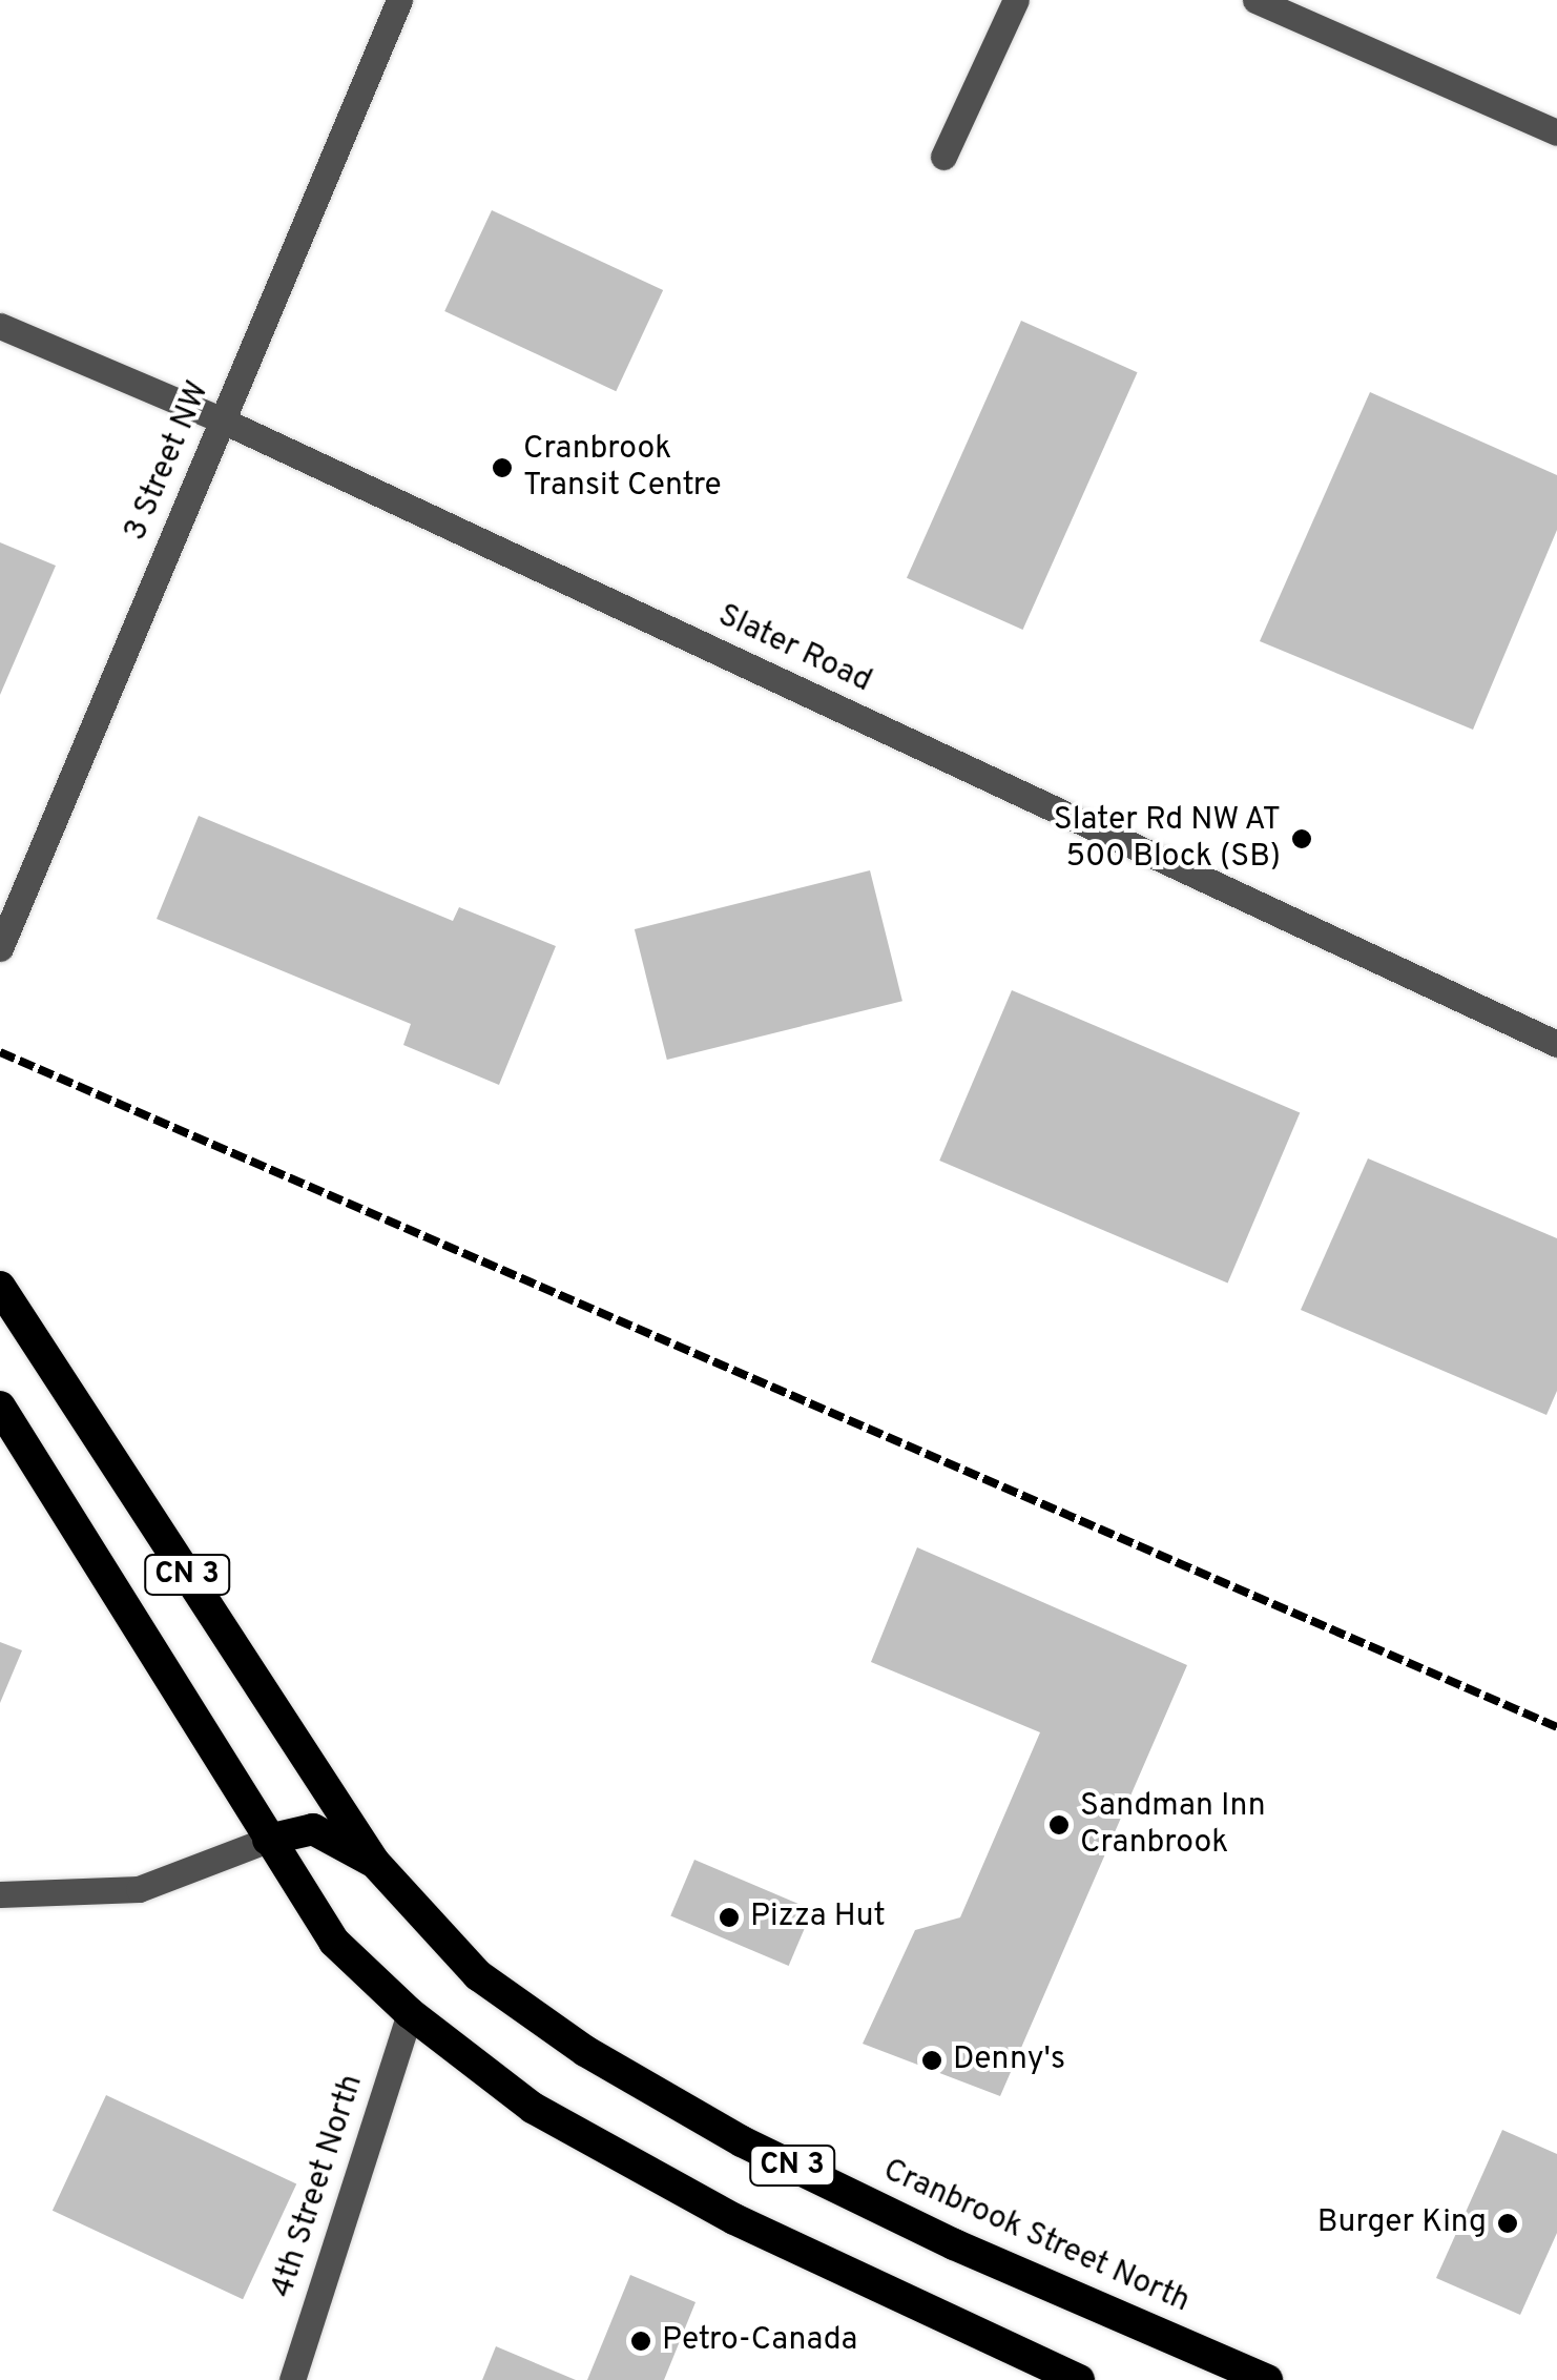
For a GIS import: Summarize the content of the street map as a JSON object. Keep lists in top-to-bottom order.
{
  "streets": {
    "highway": ["CN 3", "Cranbrook Street North"],
    "street": ["3 Street NW", "Slater Road", "4th Street North"]
  },
  "crossings": [
    ["3 Street NW", "Slater Road"],
    ["CN 3", "4th Street North"],
    ["CN 3", "Cranbrook Street North"]
  ],
  "places": [
    "Cranbrook Transit Centre",
    "Slater Rd NW AT 500 Block (SB)",
    "Sandman Inn Cranbrook",
    "Pizza Hut",
    "Denny's",
    "Burger King",
    "Petro-Canada"
  ]
}
